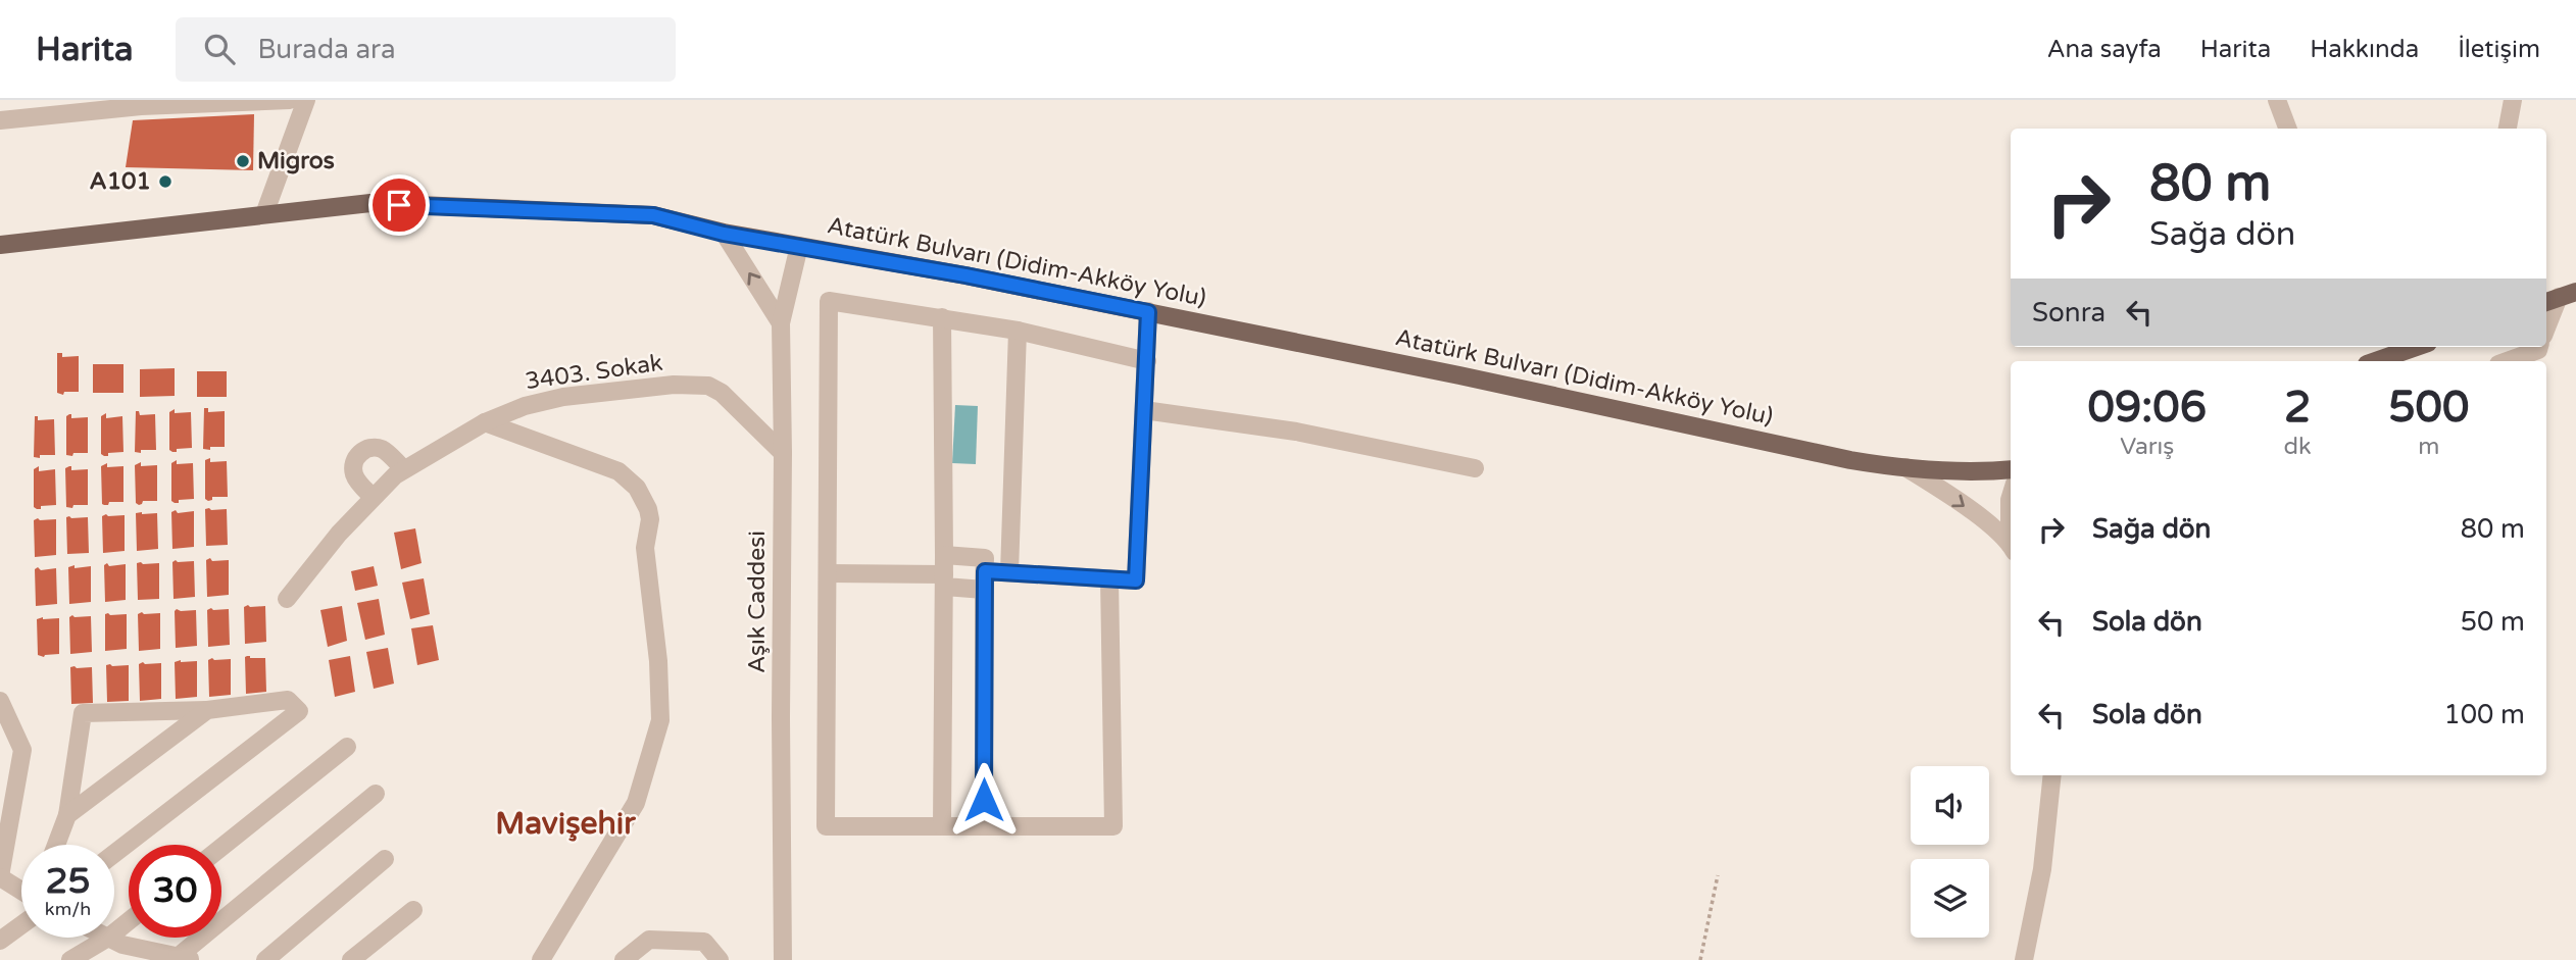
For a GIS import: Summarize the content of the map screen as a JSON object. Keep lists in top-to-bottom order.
{
  "streets": {
    "main road": ["Atatürk Bulvarı (Didim-Akköy Yolu)"],
    "street": ["3403. Sokak", "Aşık Caddesi"]
  },
  "crossings": [
    ["Atatürk Bulvarı (Didim-Akköy Yolu)", "Aşık Caddesi"],
    ["3403. Sokak", "Aşık Caddesi"]
  ],
  "districts": ["Mavişehir"],
  "places": ["Migros", "A101"],
  "page": {
    "header": "Harita",
    "search": "Burada ara",
    "nav": [
      "Ana sayfa",
      "Harita",
      "Hakkında",
      "İletişim"
    ],
    "turn": ["80 m", "Sağa dön"],
    "then": "Sonra",
    "eta": [
      "09:06",
      "Varış",
      "2",
      "dk",
      "500",
      "m"
    ],
    "list": [
      {
        "name": "Sağa dön",
        "value": "80 m"
      },
      {
        "name": "Sola dön",
        "value": "50 m"
      },
      {
        "name": "Sola dön",
        "value": "100 m"
      }
    ],
    "speed": "25 km/h",
    "limit": "30"
  }
}
